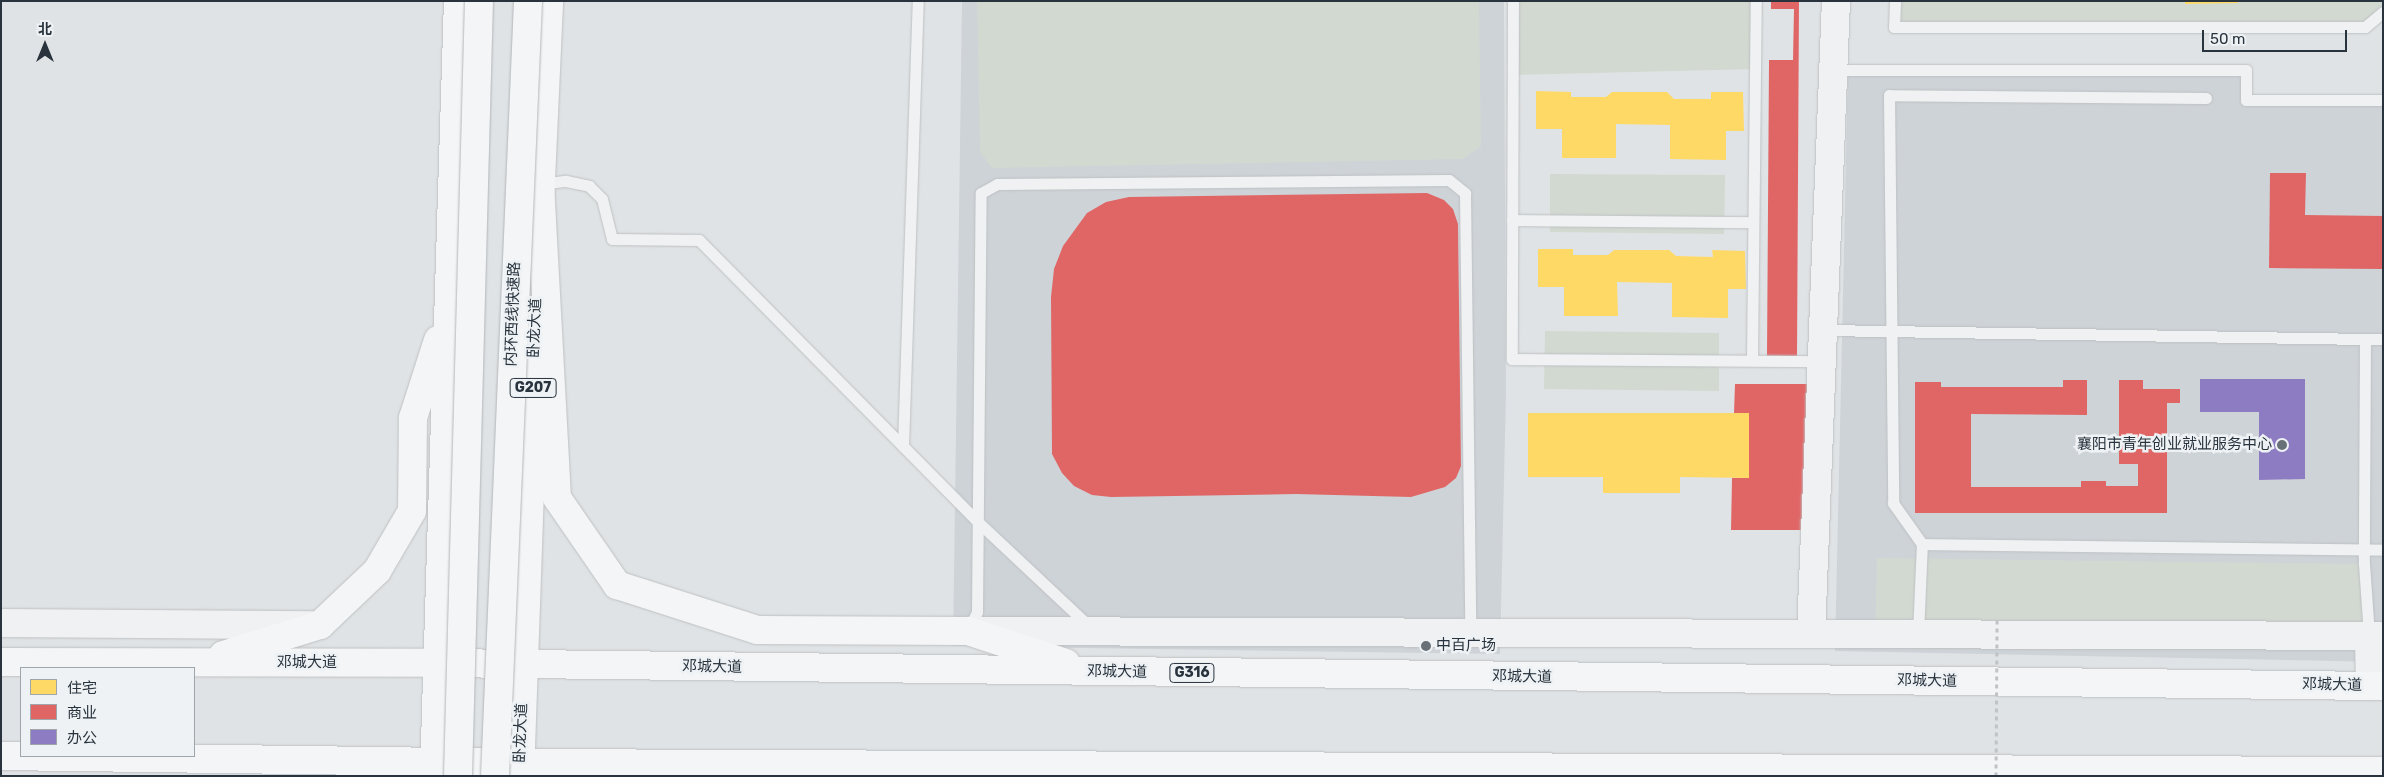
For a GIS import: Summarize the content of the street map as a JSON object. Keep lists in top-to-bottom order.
{
  "streets": {
    "highway": [
      "内环西线快速路",
      "卧龙大道",
      "G207",
      "邓城大道",
      "G316"
    ]
  },
  "crossings": [
    ["卧龙大道", "邓城大道"]
  ],
  "places": ["襄阳市青年创业就业服务中心", "中百广场"],
  "legend": ["住宅", "商业", "办公"],
  "scale_bar": "50 m",
  "north": "top"
}
